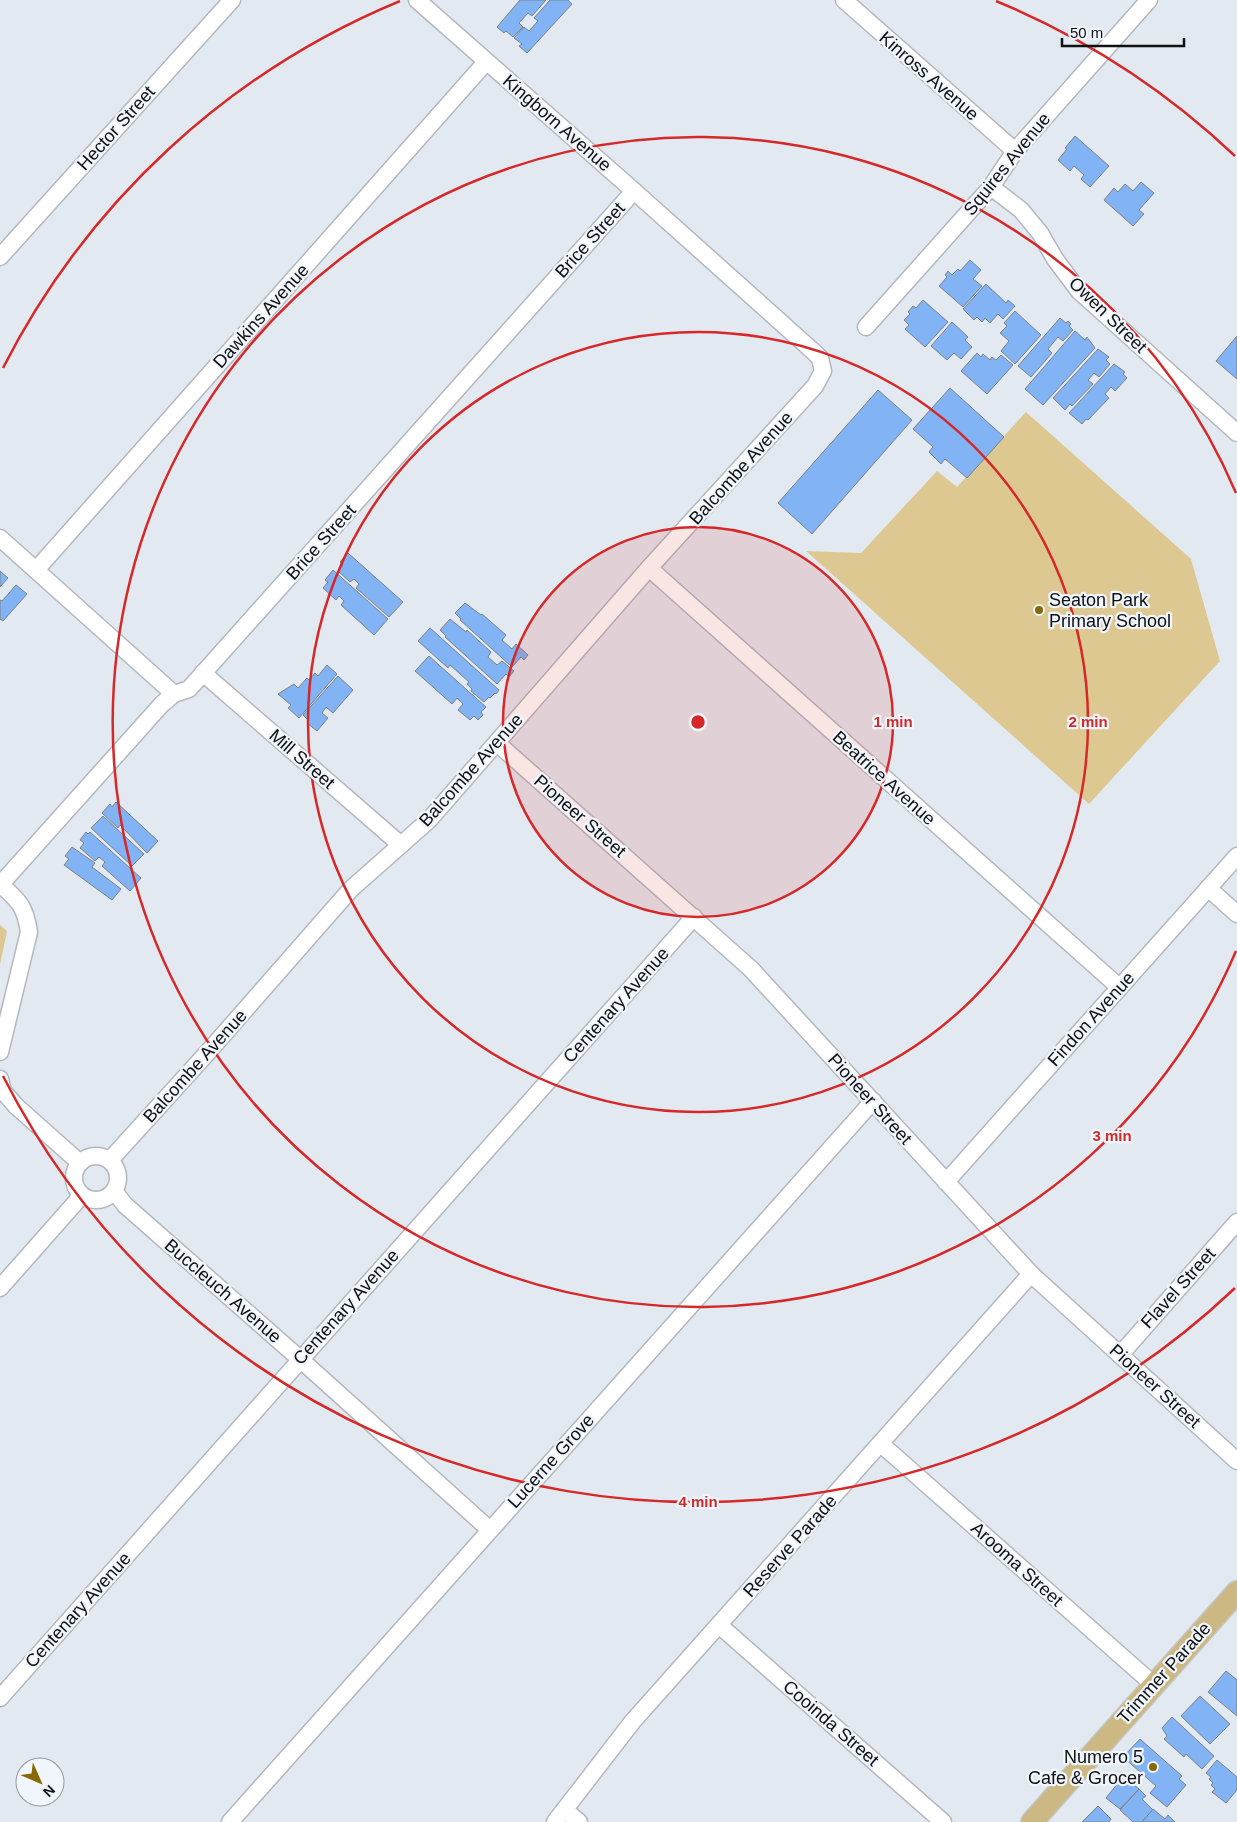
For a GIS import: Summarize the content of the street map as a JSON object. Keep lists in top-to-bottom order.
{
  "streets": {
    "main road": ["Trimmer Parade"],
    "street": [
      "Kinross Avenue",
      "Kingborn Avenue",
      "Hector Street",
      "Squires Avenue",
      "Brice Street",
      "Owen Street",
      "Dawkins Avenue",
      "Balcombe Avenue",
      "Mill Street",
      "Beatrice Avenue",
      "Pioneer Street",
      "Centenary Avenue",
      "Findon Avenue",
      "Flavel Street",
      "Buccleuch Avenue",
      "Lucerne Grove",
      "Reserve Parade",
      "Arooma Street",
      "Cooinda Street"
    ]
  },
  "crossings": [
    ["Kinross Avenue", "Squires Avenue"],
    ["Kingborn Avenue", "Brice Street"],
    ["Kingborn Avenue", "Dawkins Avenue"],
    ["Kingborn Avenue", "Balcombe Avenue"],
    ["Squires Avenue", "Owen Street"],
    ["Brice Street", "Mill Street"],
    ["Balcombe Avenue", "Mill Street"],
    ["Balcombe Avenue", "Beatrice Avenue"],
    ["Balcombe Avenue", "Pioneer Street"],
    ["Balcombe Avenue", "Buccleuch Avenue"],
    ["Beatrice Avenue", "Findon Avenue"],
    ["Pioneer Street", "Centenary Avenue"],
    ["Pioneer Street", "Findon Avenue"],
    ["Pioneer Street", "Flavel Street"],
    ["Pioneer Street", "Lucerne Grove"],
    ["Pioneer Street", "Reserve Parade"],
    ["Centenary Avenue", "Buccleuch Avenue"],
    ["Buccleuch Avenue", "Lucerne Grove"],
    ["Reserve Parade", "Arooma Street"],
    ["Reserve Parade", "Cooinda Street"],
    ["Arooma Street", "Trimmer Parade"]
  ],
  "places": ["Seaton Park Primary School", "Numero 5 Cafe & Grocer"],
  "scale_bar": "50 m",
  "north": "bottom right",
  "rings": [
    "1 min",
    "2 min",
    "3 min",
    "4 min"
  ]
}
